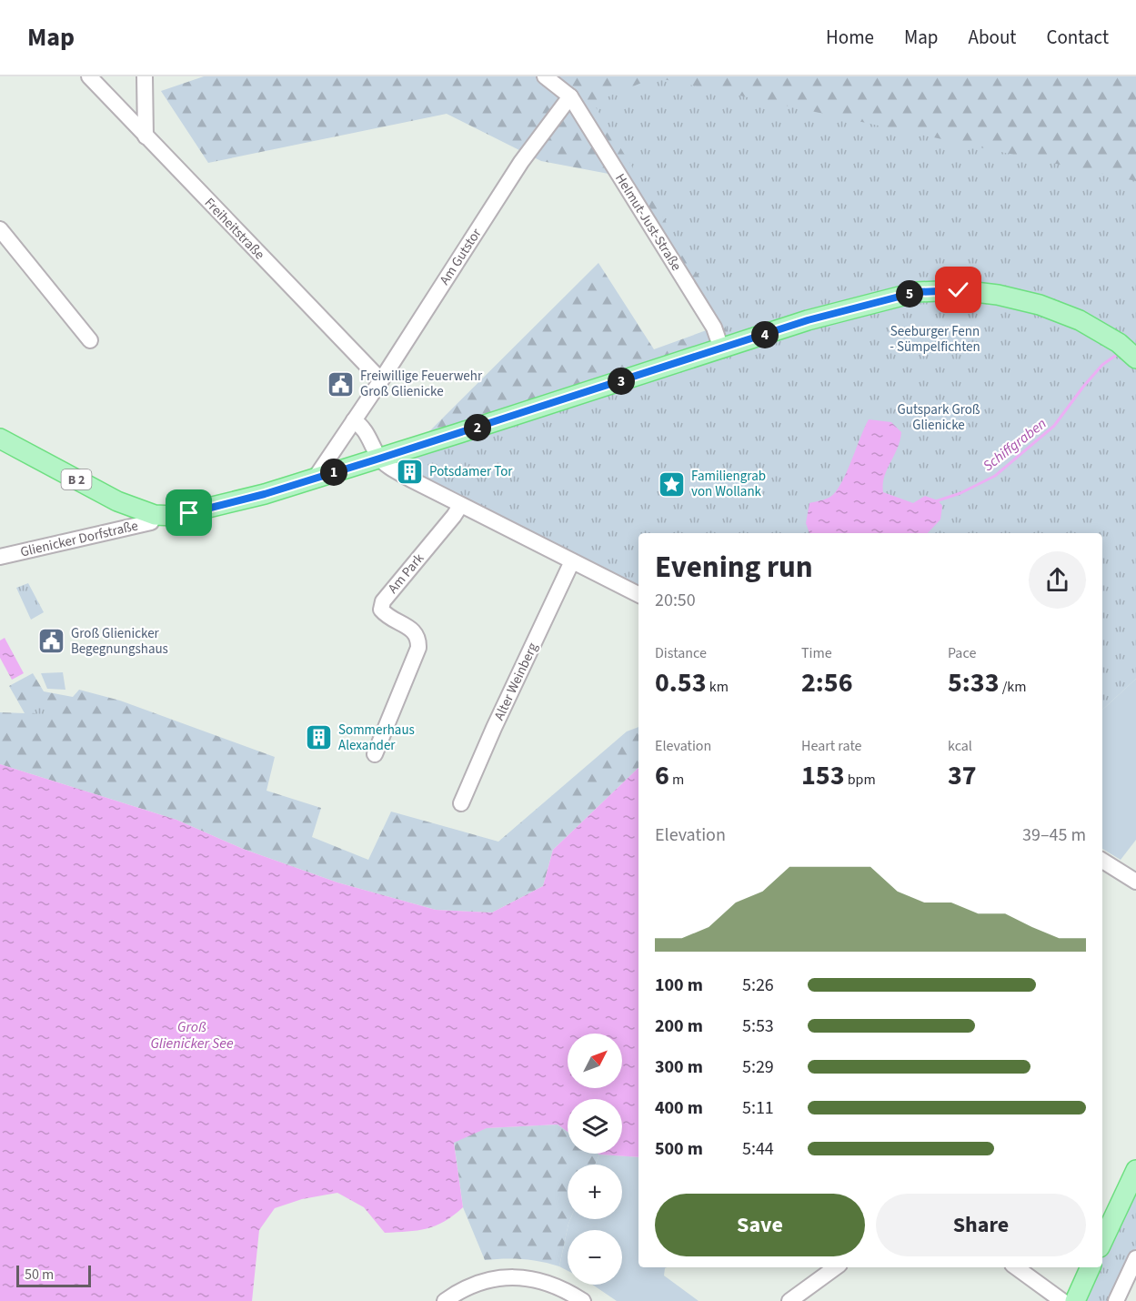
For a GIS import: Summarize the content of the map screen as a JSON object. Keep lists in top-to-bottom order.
{
  "streets": {
    "main road": ["B 2"],
    "street": [
      "Helmut-Just-Straße",
      "Freiheitstraße",
      "Am Gutstor",
      "Glienicker Dorfstraße",
      "Am Park",
      "Alter Weinberg"
    ]
  },
  "crossings": [
    ["Helmut-Just-Straße", "Am Gutstor"],
    ["Helmut-Just-Straße", "B 2"],
    ["Freiheitstraße", "Am Gutstor"],
    ["Am Gutstor", "B 2"],
    ["B 2", "Glienicker Dorfstraße"]
  ],
  "water": ["Schiffgraben", "Groß Glienicker See"],
  "parks": ["Seeburger Fenn - Sümpelfichten", "Gutspark Groß Glienicke"],
  "places": {
    "public building": ["Freiwillige Feuerwehr Groß Glienicke", "Groß Glienicker Begegnungshaus"],
    "building": ["Potsdamer Tor", "Sommerhaus Alexander"],
    "place": ["Familiengrab von Wollank"]
  },
  "scale_bar": "50 m",
  "north": "top right",
  "page": {
    "header": "Map",
    "nav": [
      "Home",
      "Map",
      "About",
      "Contact"
    ],
    "pins": [
      "5",
      "4",
      "3",
      "2",
      "1"
    ],
    "heading": ["Evening run", "20:50"],
    "stats": [
      ["Distance", "0.53 km"],
      ["Time", "2:56"],
      ["Pace", "5:33 /km"],
      ["Elevation", "6 m"],
      ["Heart rate", "153 bpm"],
      ["kcal", "37"]
    ],
    "chart": ["Elevation", "39–45 m"],
    "list": [
      {
        "name": "100 m",
        "note": "5:26"
      },
      {
        "name": "200 m",
        "note": "5:53"
      },
      {
        "name": "300 m",
        "note": "5:29"
      },
      {
        "name": "400 m",
        "note": "5:11"
      },
      {
        "name": "500 m",
        "note": "5:44"
      }
    ],
    "map_buttons": ["+", "−"],
    "buttons": ["Save", "Share"],
    "scale": "50 m"
  }
}
